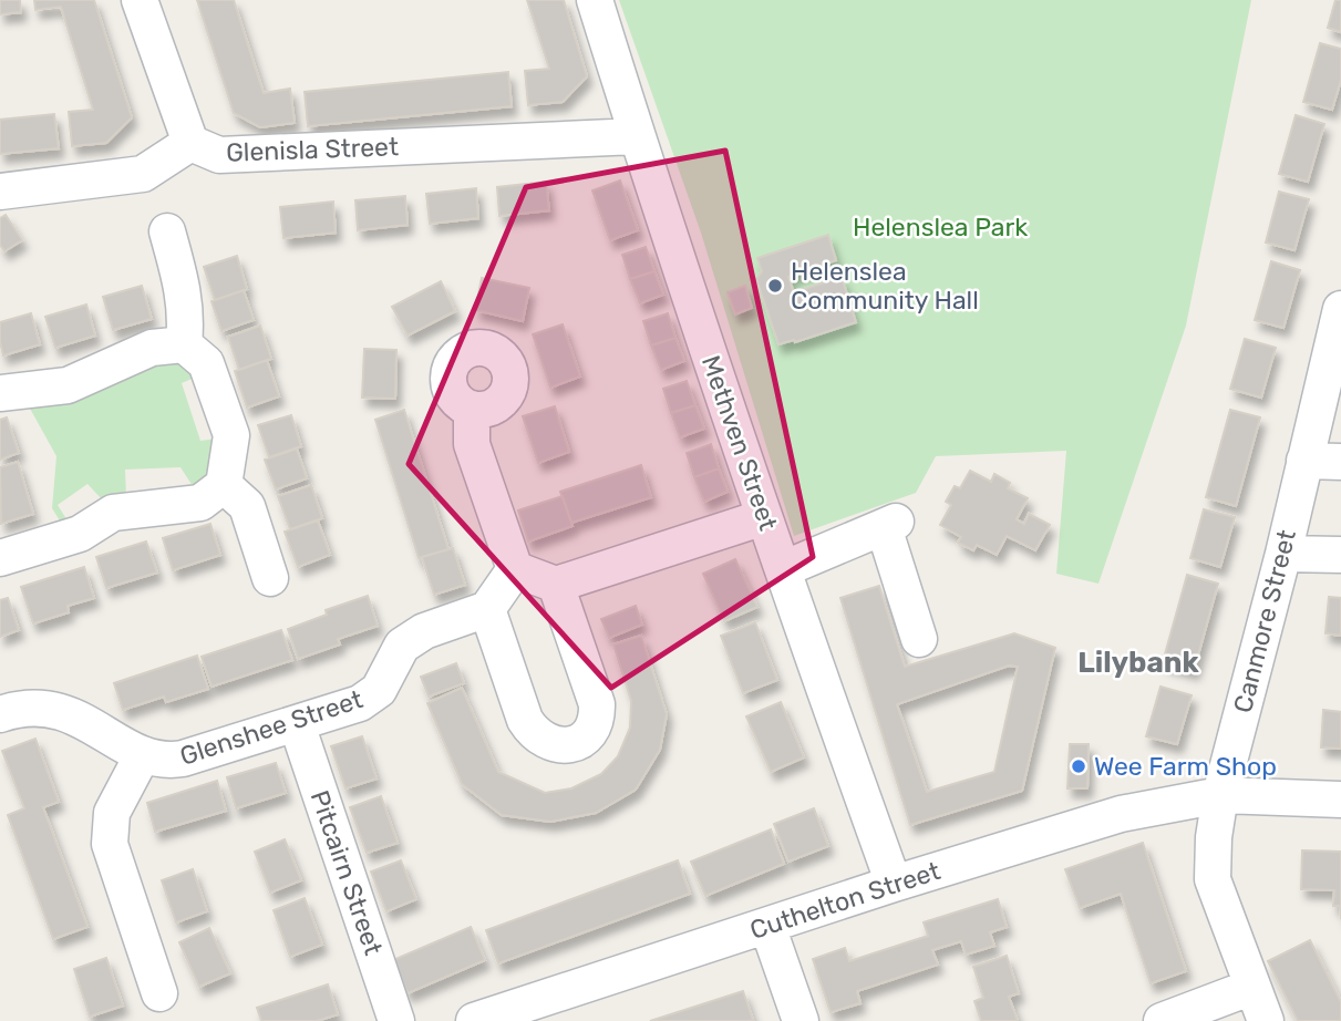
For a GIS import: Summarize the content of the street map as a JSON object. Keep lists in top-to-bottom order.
{
  "streets": {
    "street": [
      "Glenisla Street",
      "Methven Street",
      "Canmore Street",
      "Glenshee Street",
      "Pitcairn Street",
      "Cuthelton Street"
    ]
  },
  "crossings": [
    ["Glenisla Street", "Methven Street"],
    ["Methven Street", "Cuthelton Street"],
    ["Canmore Street", "Cuthelton Street"],
    ["Glenshee Street", "Pitcairn Street"]
  ],
  "districts": ["Lilybank"],
  "parks": ["Helenslea Park"],
  "places": ["Helenslea Community Hall", "Wee Farm Shop"]
}
